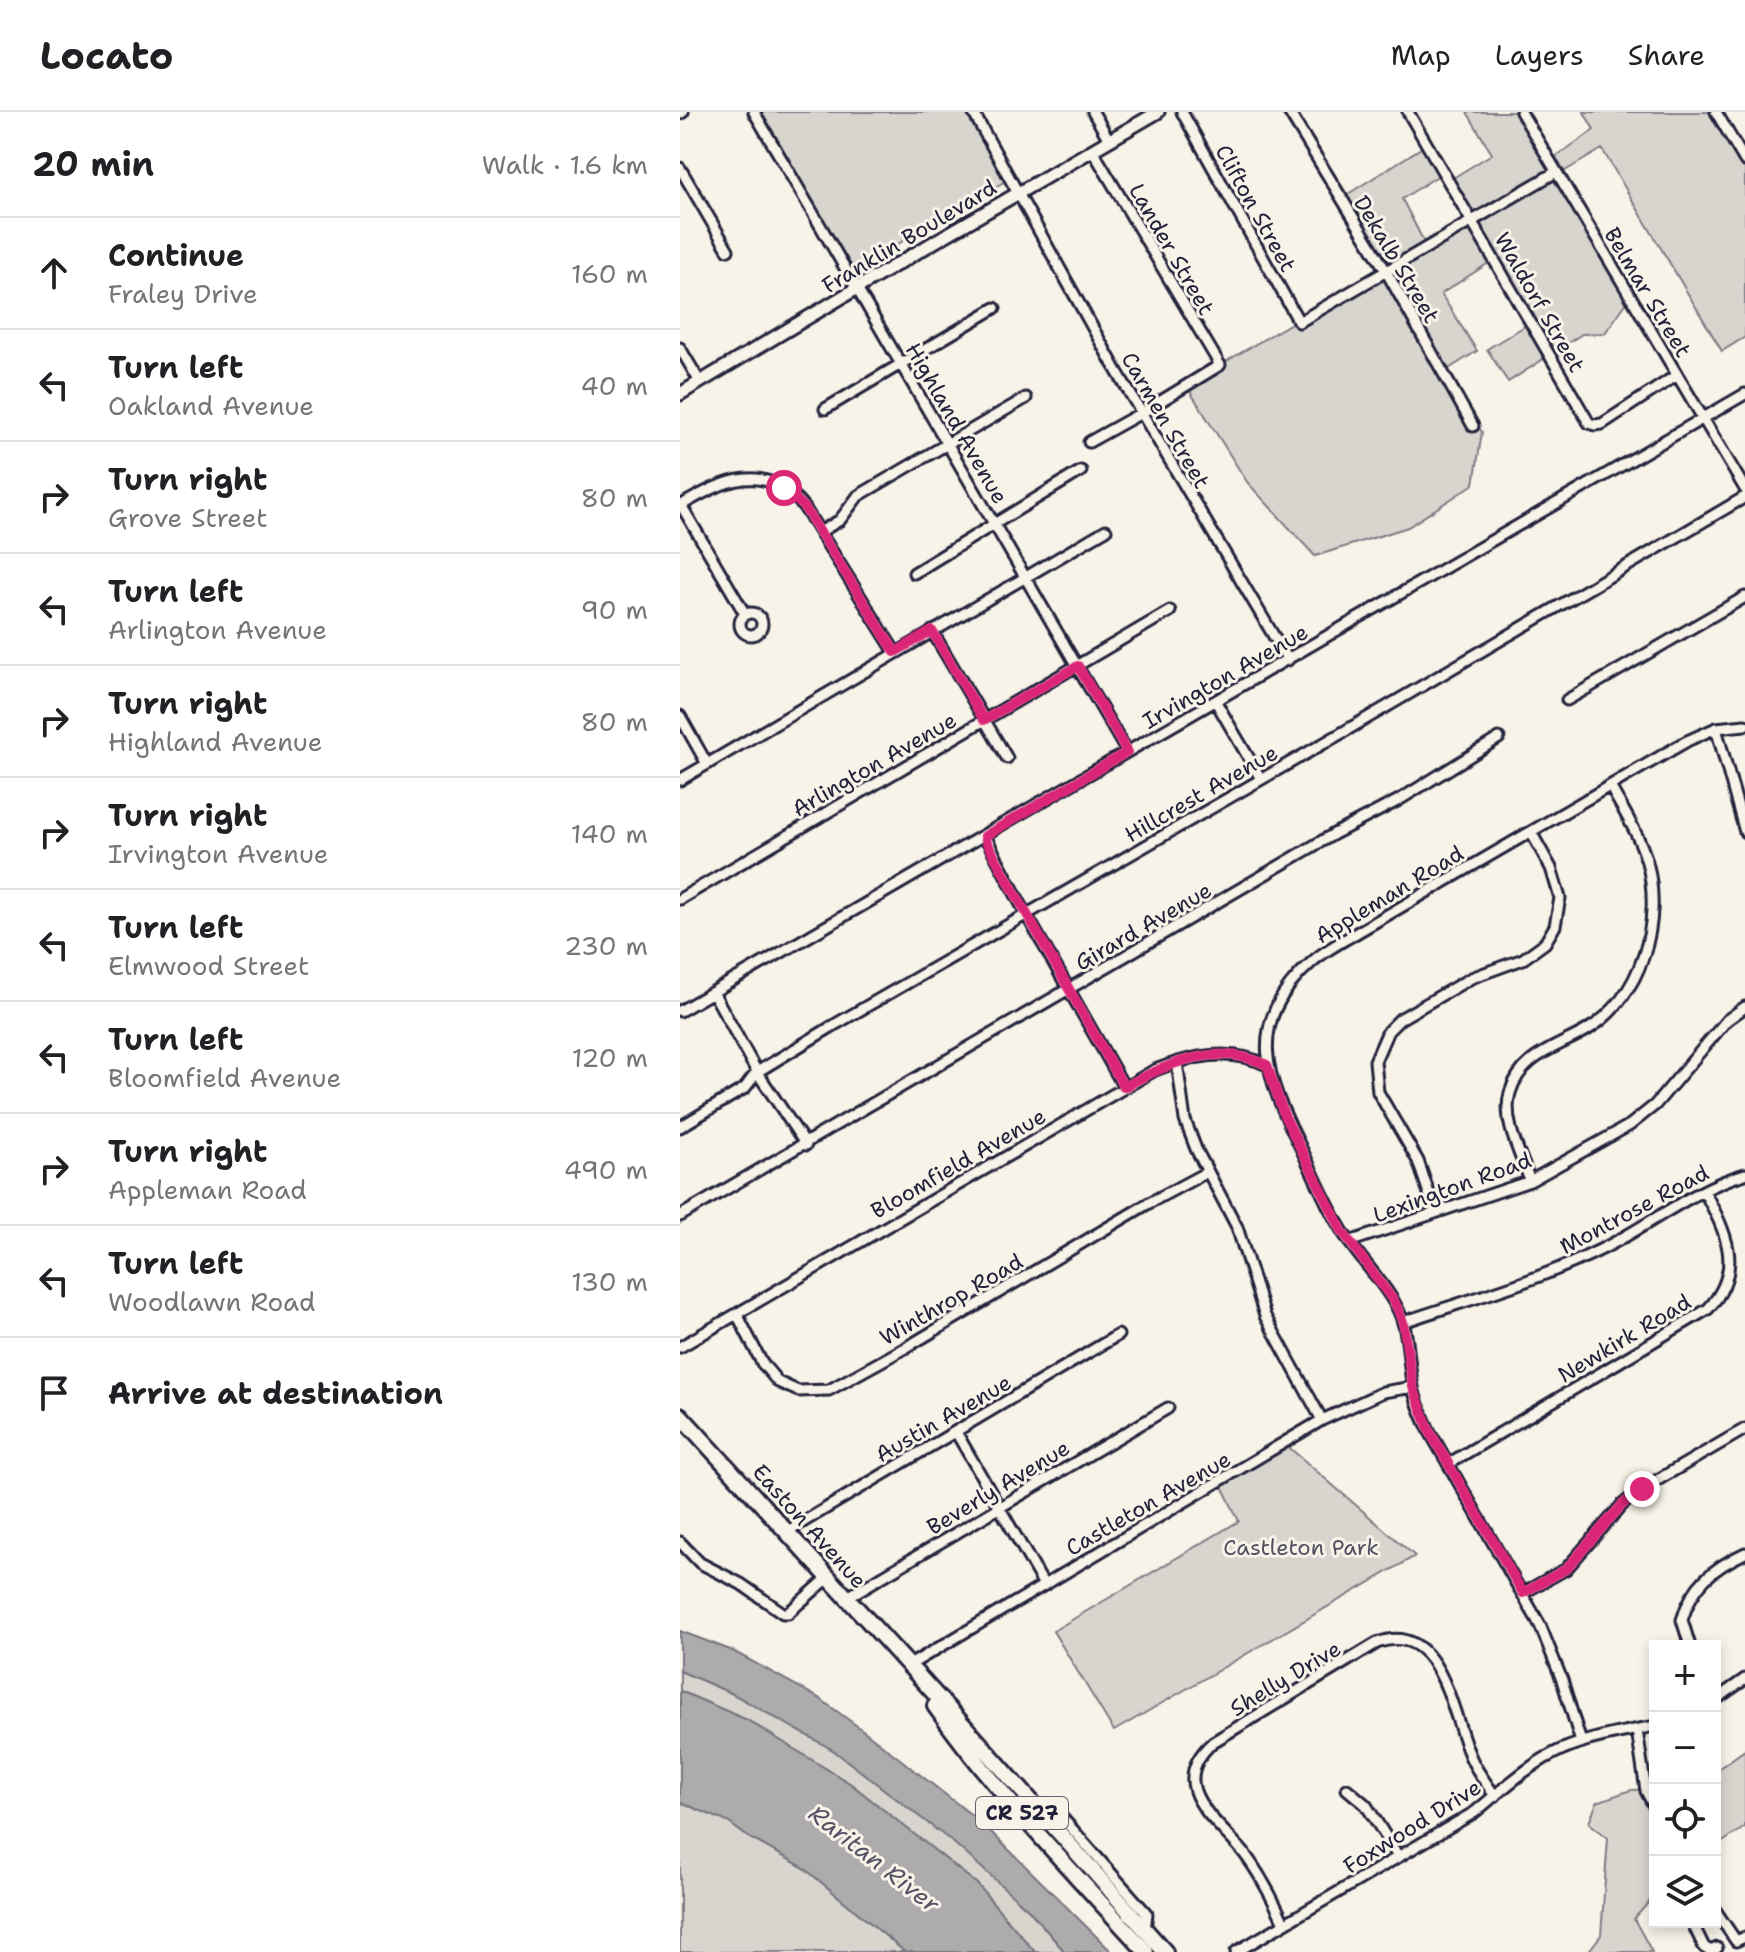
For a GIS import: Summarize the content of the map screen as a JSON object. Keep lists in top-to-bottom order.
{
  "streets": {
    "main road": ["Easton Avenue", "CR 527"],
    "street": [
      "Clifton Street",
      "Franklin Boulevard",
      "Lander Street",
      "Dekalb Street",
      "Belmar Street",
      "Waldorf Street",
      "Carmen Street",
      "Highland Avenue",
      "Irvington Avenue",
      "Arlington Avenue",
      "Hillcrest Avenue",
      "Appleman Road",
      "Girard Avenue",
      "Bloomfield Avenue",
      "Lexington Road",
      "Montrose Road",
      "Winthrop Road",
      "Newkirk Road",
      "Austin Avenue",
      "Beverly Avenue",
      "Castleton Avenue",
      "Shelly Drive",
      "Foxwood Drive"
    ]
  },
  "crossings": [
    ["Clifton Street", "Dekalb Street"],
    ["Franklin Boulevard", "Lander Street"],
    ["Franklin Boulevard", "Carmen Street"],
    ["Franklin Boulevard", "Highland Avenue"],
    ["Lander Street", "Carmen Street"],
    ["Belmar Street", "Waldorf Street"],
    ["Belmar Street", "Irvington Avenue"],
    ["Carmen Street", "Irvington Avenue"],
    ["Highland Avenue", "Irvington Avenue"],
    ["Highland Avenue", "Arlington Avenue"],
    ["Appleman Road", "Bloomfield Avenue"],
    ["Appleman Road", "Lexington Road"],
    ["Appleman Road", "Montrose Road"],
    ["Appleman Road", "Newkirk Road"],
    ["Appleman Road", "Castleton Avenue"],
    ["Appleman Road", "Foxwood Drive"],
    ["Bloomfield Avenue", "Winthrop Road"],
    ["Montrose Road", "Newkirk Road"],
    ["Austin Avenue", "Easton Avenue"],
    ["Beverly Avenue", "Easton Avenue"],
    ["Castleton Avenue", "Easton Avenue"],
    ["Shelly Drive", "Foxwood Drive"]
  ],
  "water": ["Raritan River"],
  "parks": ["Castleton Park"],
  "page": {
    "header": "Locato",
    "nav": ["Map", "Layers", "Share"],
    "heading": ["20 min", "Walk · 1.6 km"],
    "list": [
      ["Continue", "Fraley Drive", "160 m"],
      ["Turn left", "Oakland Avenue", "40 m"],
      ["Turn right", "Grove Street", "80 m"],
      ["Turn left", "Arlington Avenue", "90 m"],
      ["Turn right", "Highland Avenue", "80 m"],
      ["Turn right", "Irvington Avenue", "140 m"],
      ["Turn left", "Elmwood Street", "230 m"],
      ["Turn left", "Bloomfield Avenue", "120 m"],
      ["Turn right", "Appleman Road", "490 m"],
      ["Turn left", "Woodlawn Road", "130 m"],
      "Arrive at destination"
    ],
    "map_buttons": ["+", "−"]
  }
}
